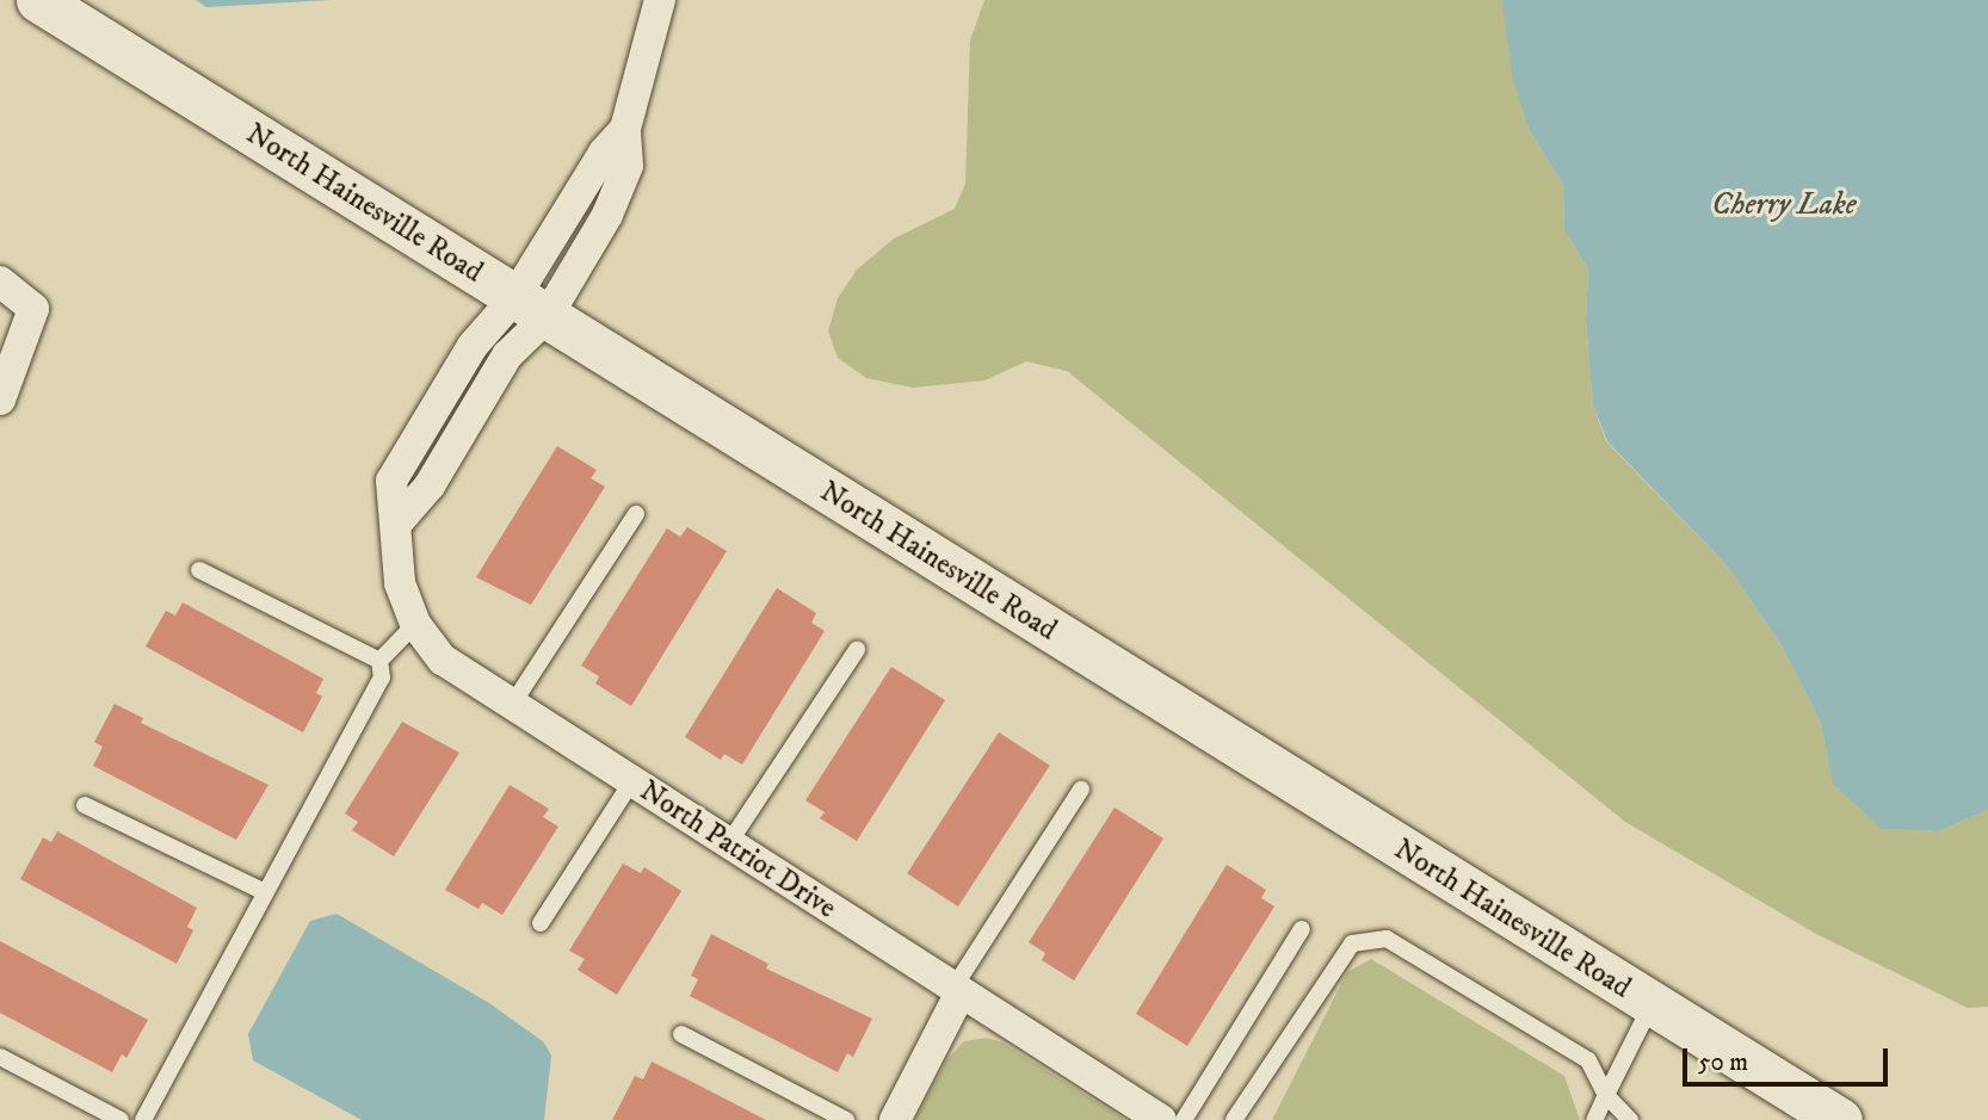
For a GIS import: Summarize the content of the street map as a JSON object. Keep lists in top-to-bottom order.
{
  "streets": {
    "main road": ["North Hainesville Road"],
    "street": ["North Patriot Drive"]
  },
  "crossings": [
    ["North Hainesville Road", "North Patriot Drive"]
  ],
  "water": ["Cherry Lake"],
  "scale_bar": "50 m"
}
